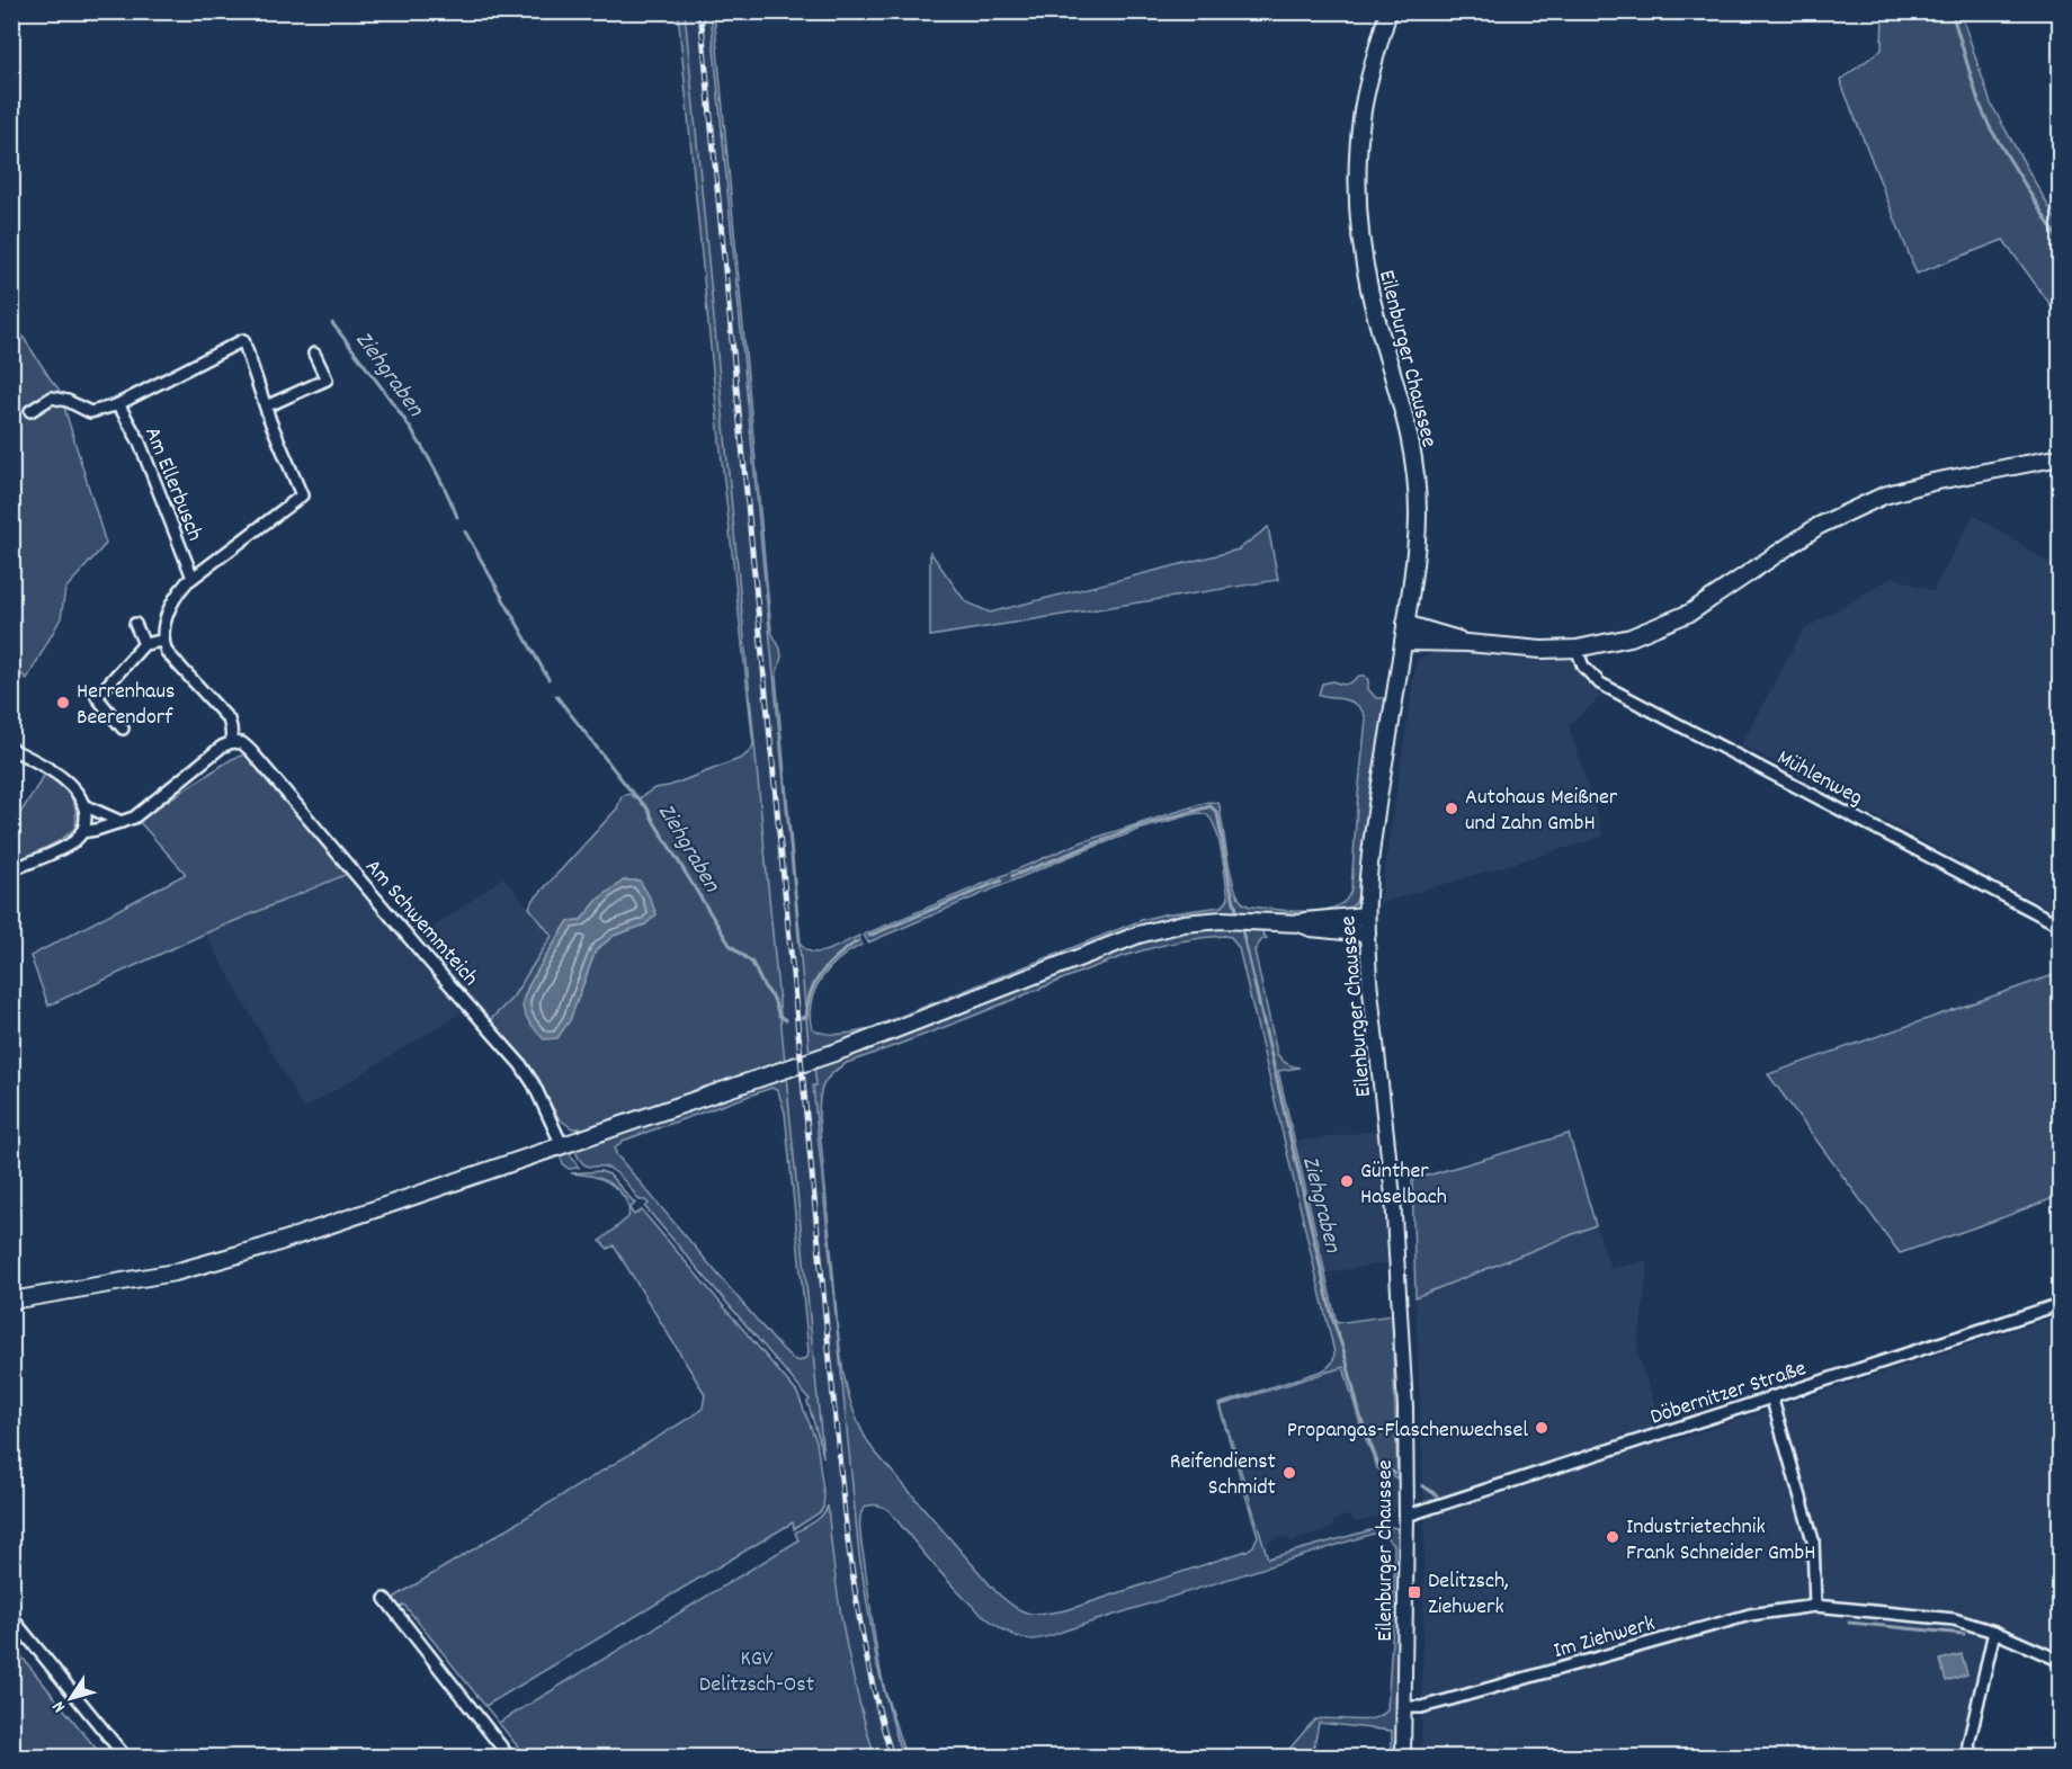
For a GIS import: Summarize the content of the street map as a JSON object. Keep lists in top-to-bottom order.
{
  "streets": {
    "main road": ["Eilenburger Chaussee"],
    "street": [
      "Am Ellerbusch",
      "Mühlenweg",
      "Am Schwemmteich",
      "Döbernitzer Straße",
      "Im Ziehwerk"
    ]
  },
  "crossings": [
    ["Eilenburger Chaussee", "Döbernitzer Straße"],
    ["Eilenburger Chaussee", "Im Ziehwerk"]
  ],
  "water": ["Ziehgraben"],
  "parks": ["KGV Delitzsch-Ost"],
  "places": {
    "other": [
      "Herrenhaus Beerendorf",
      "Autohaus Meißner und Zahn GmbH",
      "Günther Haselbach",
      "Propangas-Flaschenwechsel",
      "Reifendienst Schmidt",
      "Industrietechnik Frank Schneider GmbH"
    ],
    "transit": ["Delitzsch, Ziehwerk"]
  },
  "north": "bottom left"
}
